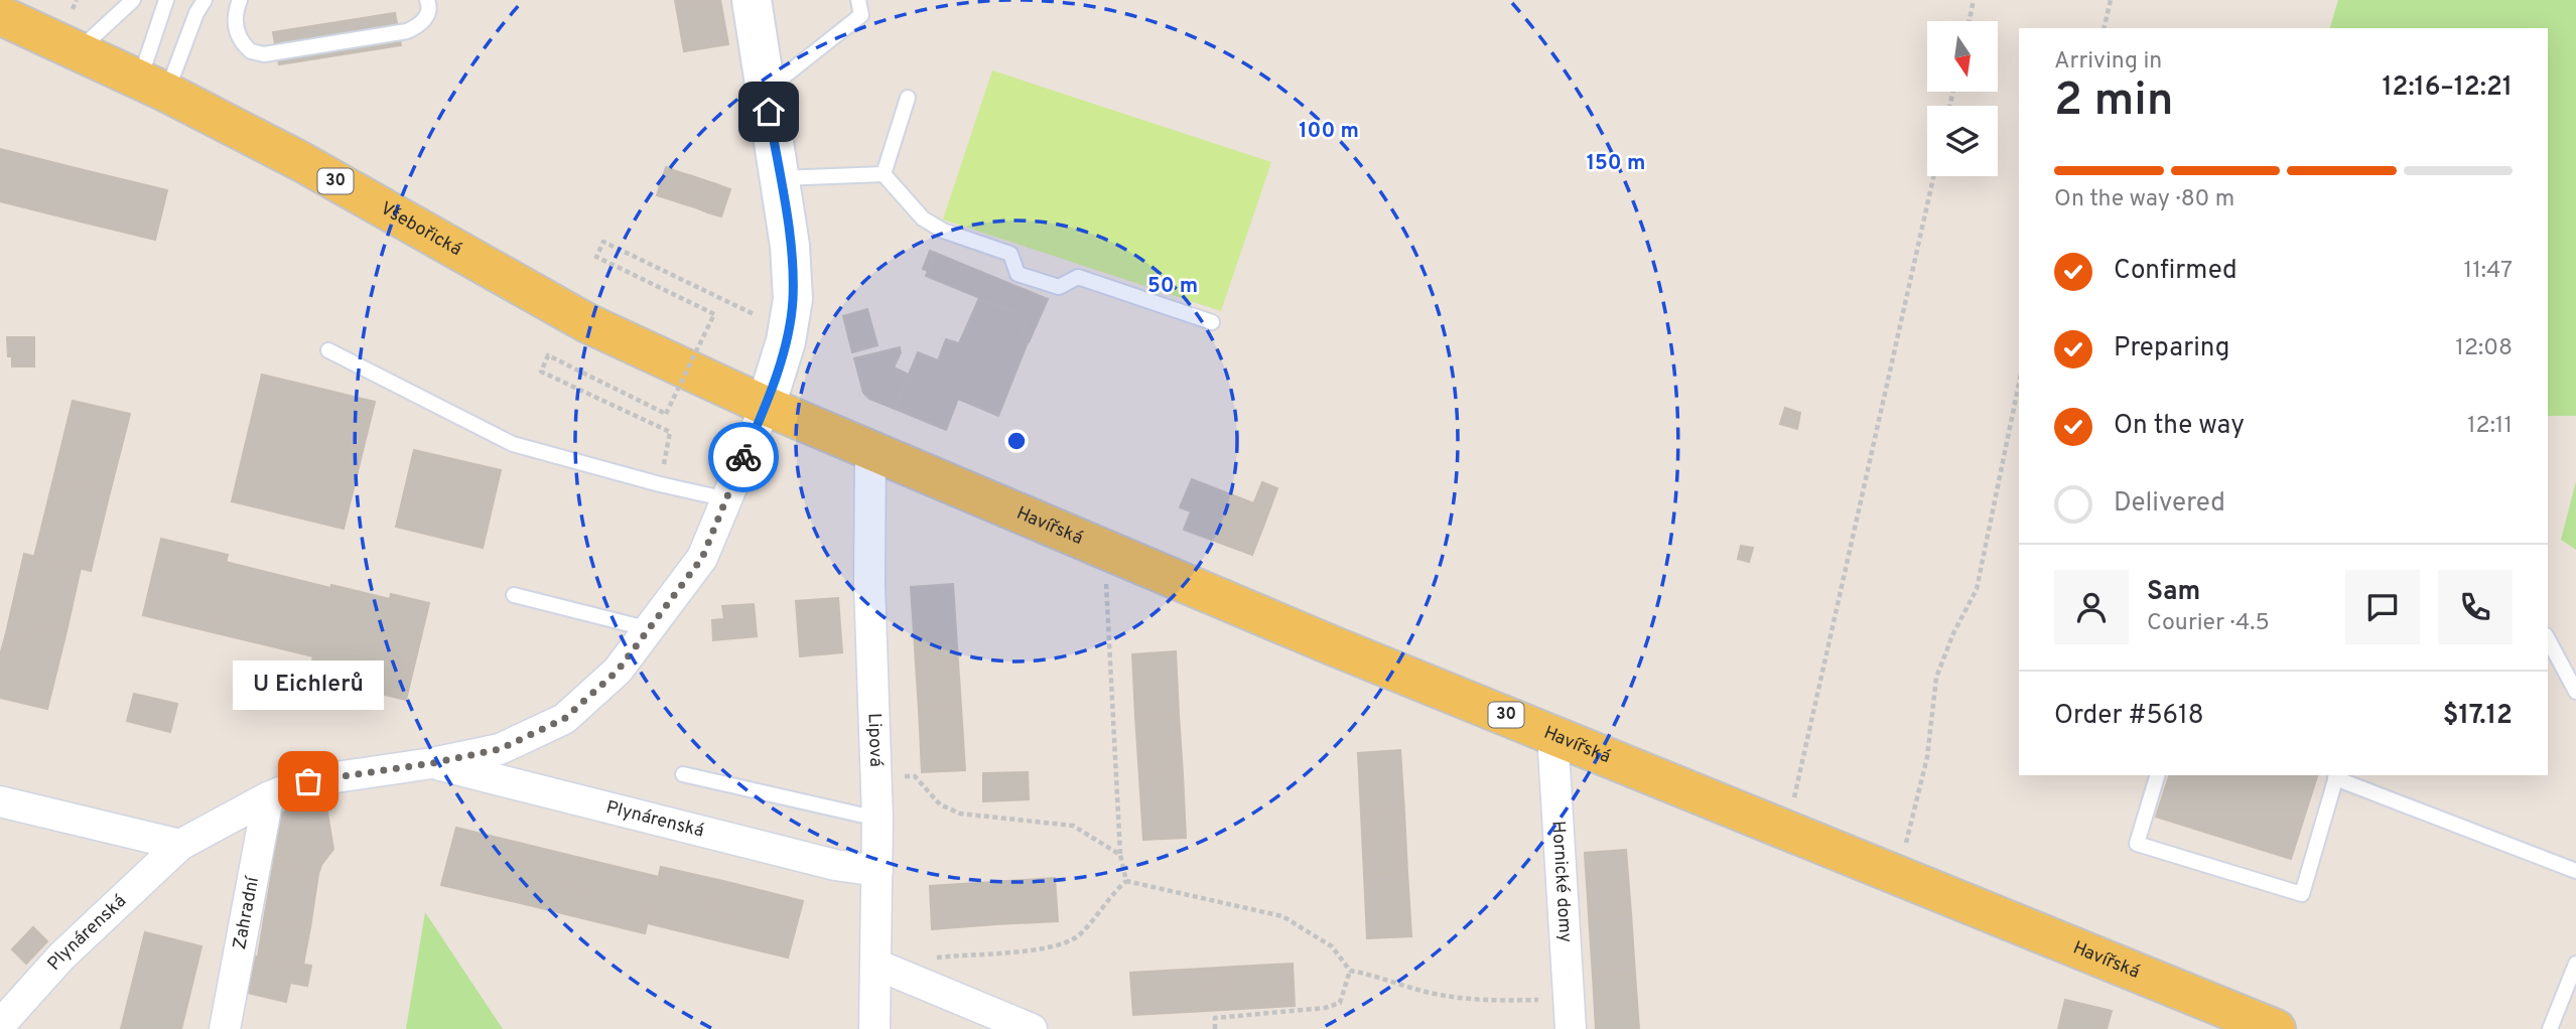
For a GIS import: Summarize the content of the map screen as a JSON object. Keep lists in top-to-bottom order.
{
  "streets": {
    "main road": ["30", "Všebořická", "Havířská"],
    "street": [
      "Lipová",
      "Plynárenská",
      "Hornické domy",
      "Zahradní"
    ]
  },
  "crossings": [
    ["Všebořická", "Havířská"],
    ["Všebořická", "Plynárenská"],
    ["Havířská", "Lipová"],
    ["Havířská", "Plynárenská"],
    ["Havířská", "Hornické domy"],
    ["Lipová", "Plynárenská"],
    ["Plynárenská", "Zahradní"]
  ],
  "places": ["U Eichlerů"],
  "north": "bottom",
  "page": {
    "heading": ["2 min", "Arriving in", "12:16–12:21"],
    "panel": [
      "Sam",
      "Courier · 4.5",
      "Order #5618",
      "$17.12"
    ],
    "bar": "On the way · 80 m",
    "list": [
      ["Confirmed", "11:47"],
      ["Preparing", "12:08"],
      ["On the way", "12:11"],
      "Delivered"
    ],
    "bubble": "U Eichlerů"
  },
  "rings": ["100 m", "150 m", "50 m"]
}
